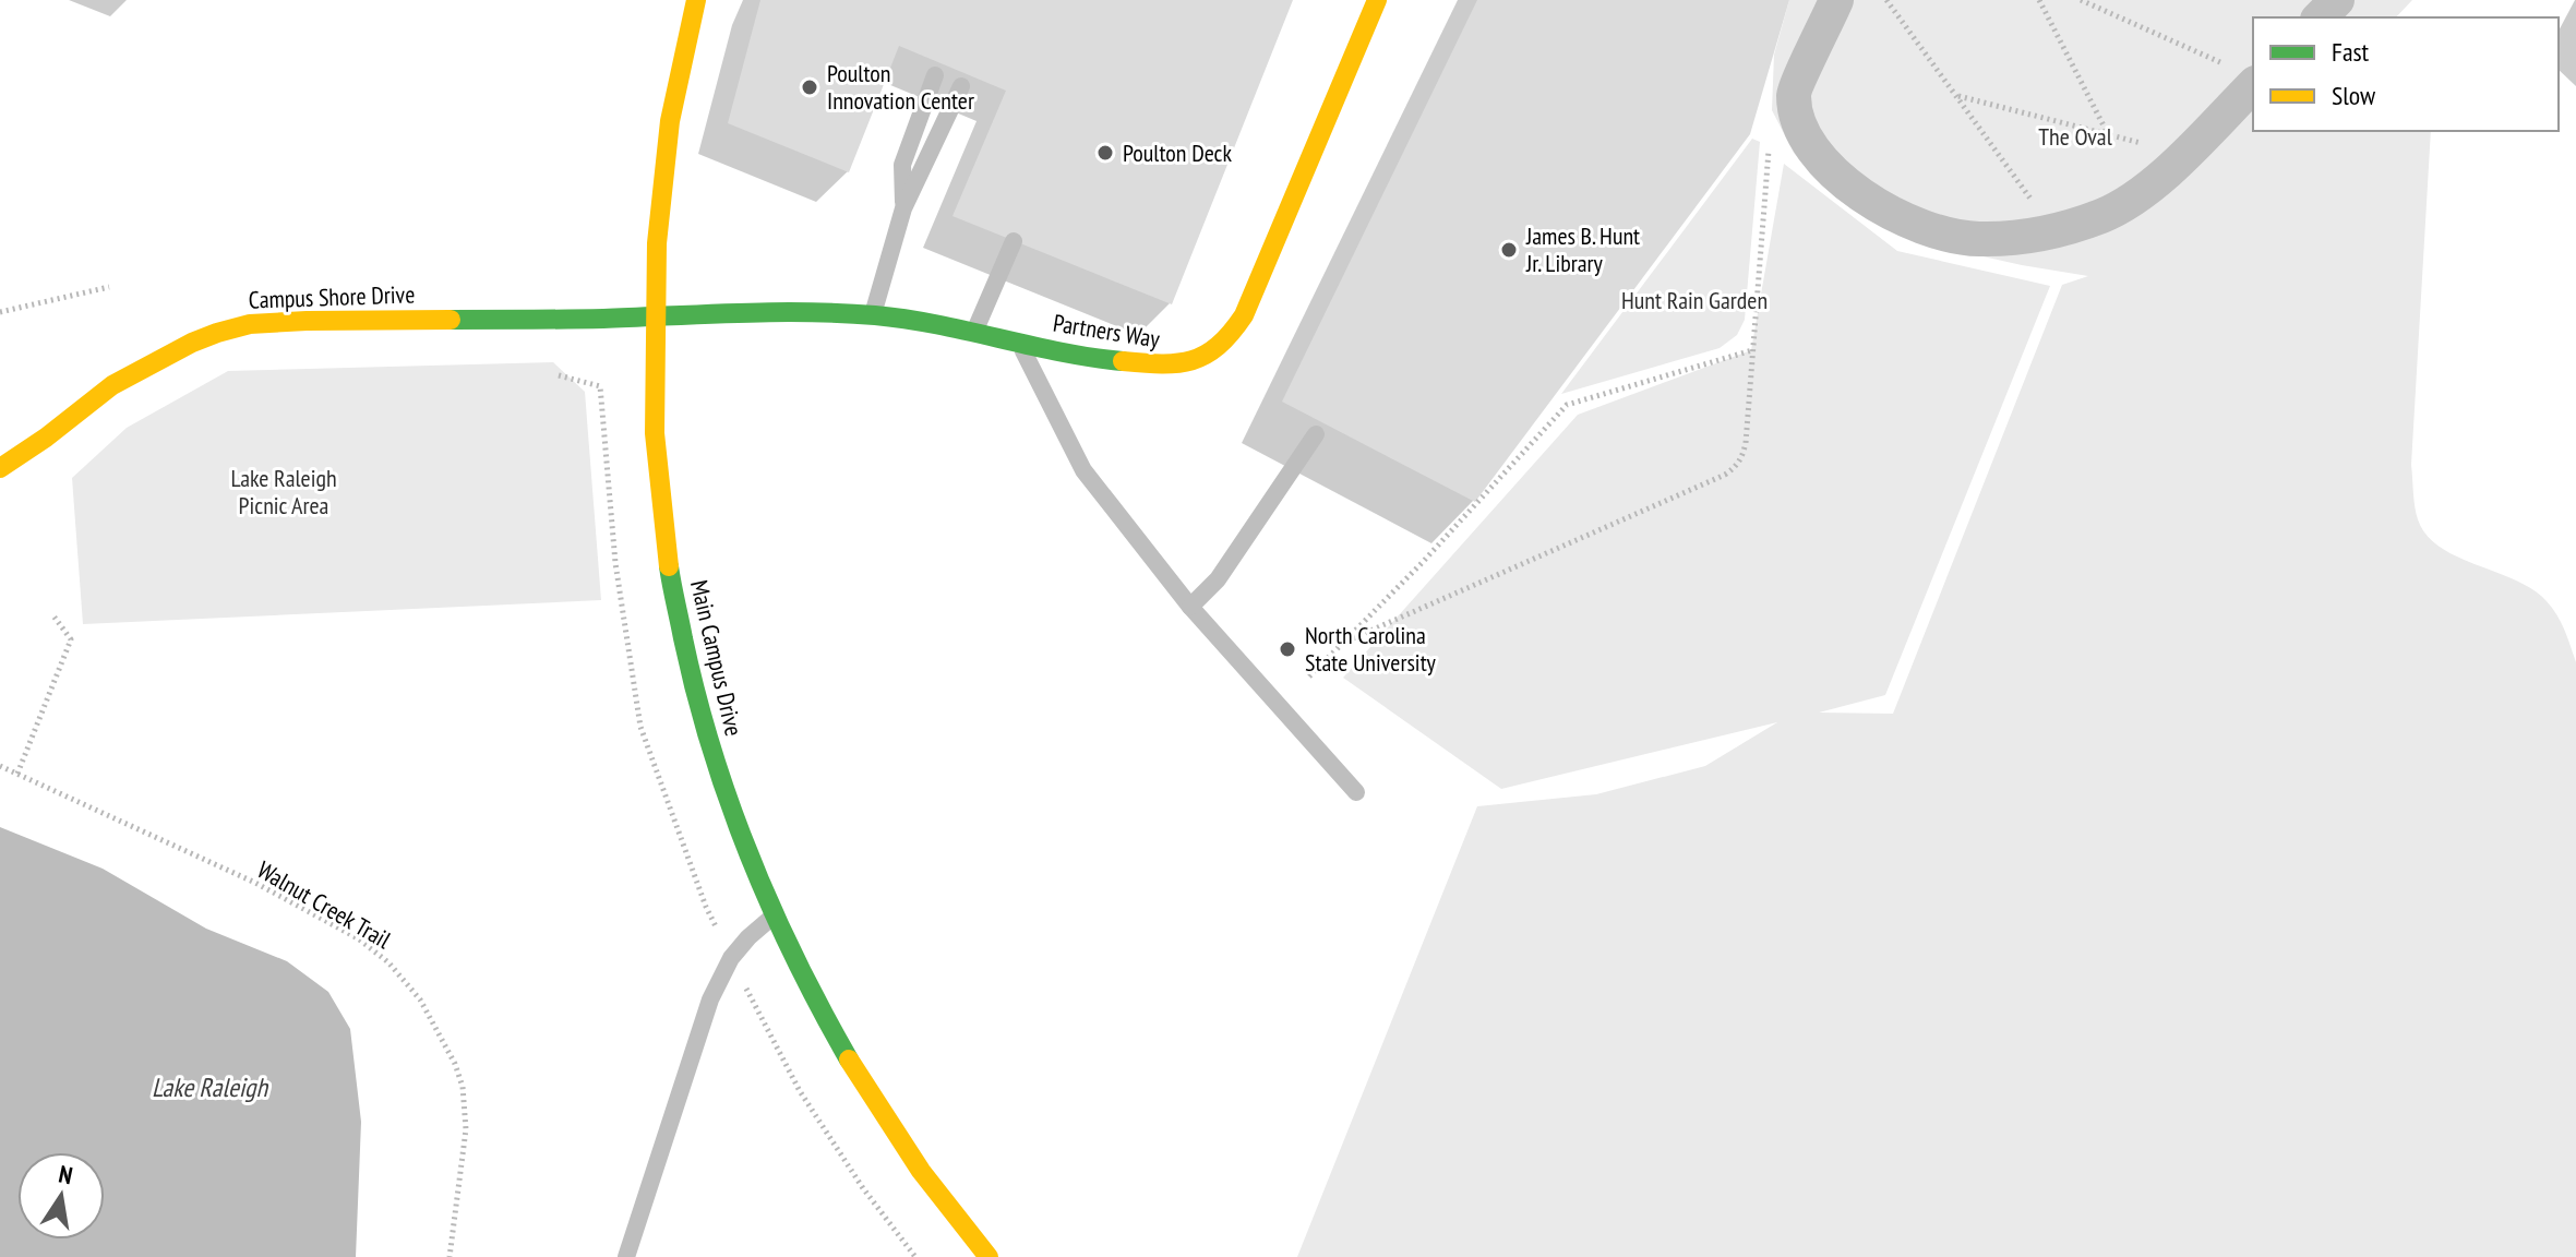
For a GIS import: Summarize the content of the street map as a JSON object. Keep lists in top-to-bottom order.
{
  "streets": {
    "street": ["Campus Shore Drive", "Partners Way", "Main Campus Drive"],
    "path": ["Walnut Creek Trail"]
  },
  "crossings": [
    ["Campus Shore Drive", "Partners Way"],
    ["Campus Shore Drive", "Main Campus Drive"],
    ["Partners Way", "Main Campus Drive"]
  ],
  "water": ["Lake Raleigh"],
  "parks": ["The Oval", "Hunt Rain Garden", "Lake Raleigh Picnic Area"],
  "places": [
    "Poulton Innovation Center",
    "Poulton Deck",
    "James B. Hunt Jr. Library",
    "North Carolina State University"
  ],
  "legend": ["Fast", "Slow"],
  "north": "top"
}
